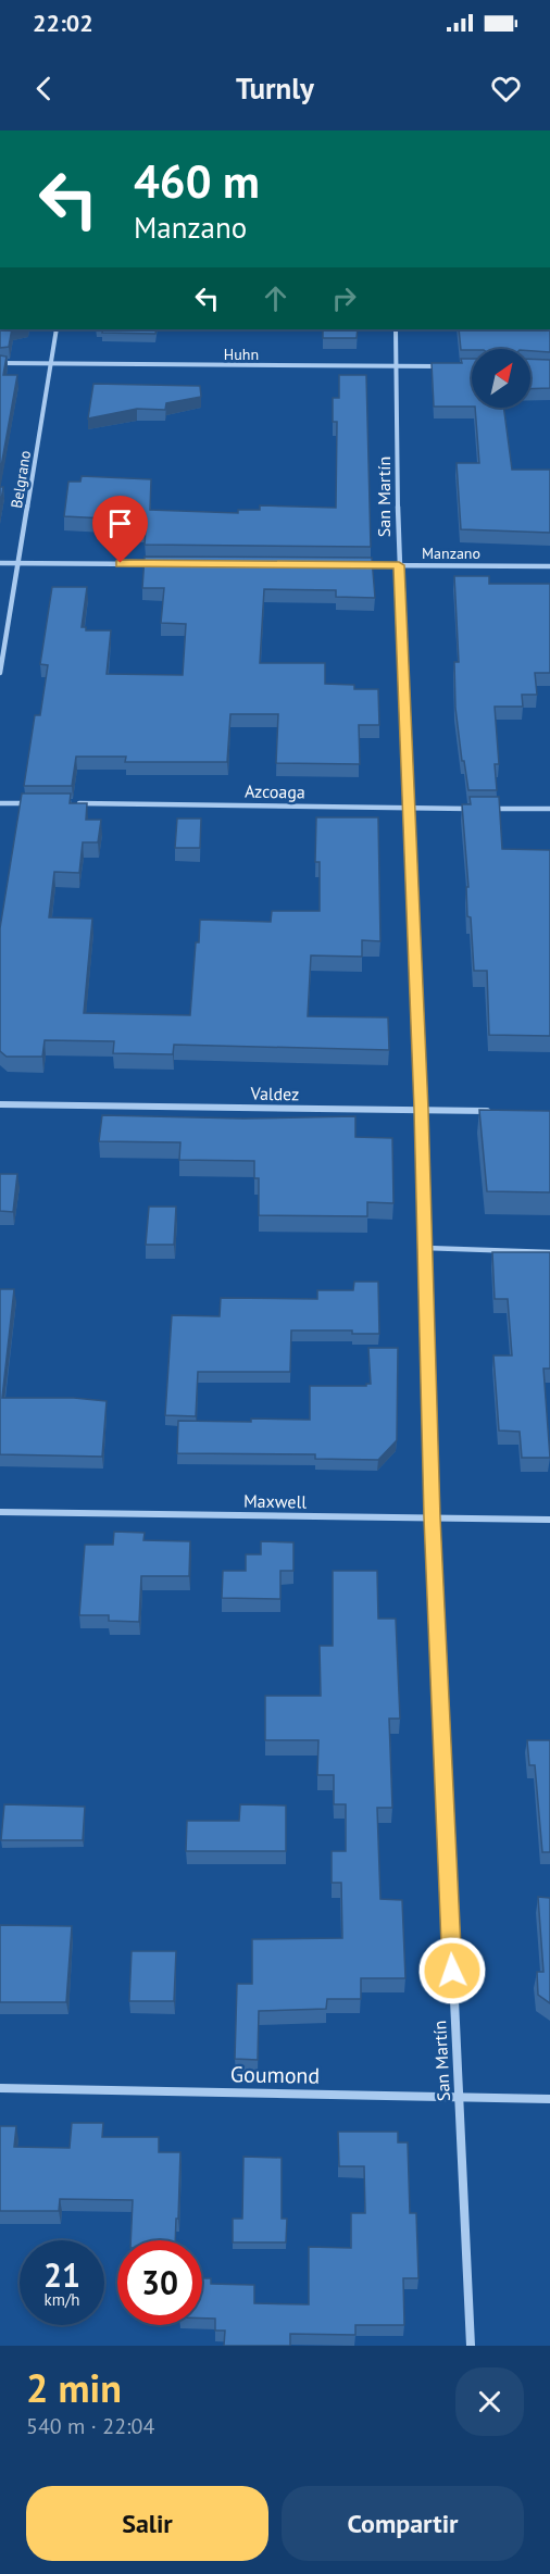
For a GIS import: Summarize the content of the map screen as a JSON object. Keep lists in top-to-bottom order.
{
  "streets": {
    "street": [
      "Huhn",
      "Belgrano",
      "San Martín",
      "Manzano",
      "Azcoaga",
      "Valdez",
      "Maxwell",
      "Goumond"
    ]
  },
  "crossings": [
    ["Huhn", "Belgrano"],
    ["Huhn", "San Martín"],
    ["San Martín", "Manzano"],
    ["San Martín", "Azcoaga"],
    ["San Martín", "Valdez"],
    ["San Martín", "Maxwell"],
    ["San Martín", "Goumond"]
  ],
  "north": "top right",
  "page": {
    "status": "22:02",
    "header": "Turnly",
    "turn": ["460 m", "Manzano"],
    "speed": "21 km/h",
    "limit": "30",
    "heading": ["2 min", "540 m · 22:04"],
    "buttons": ["Salir", "Compartir"]
  }
}
